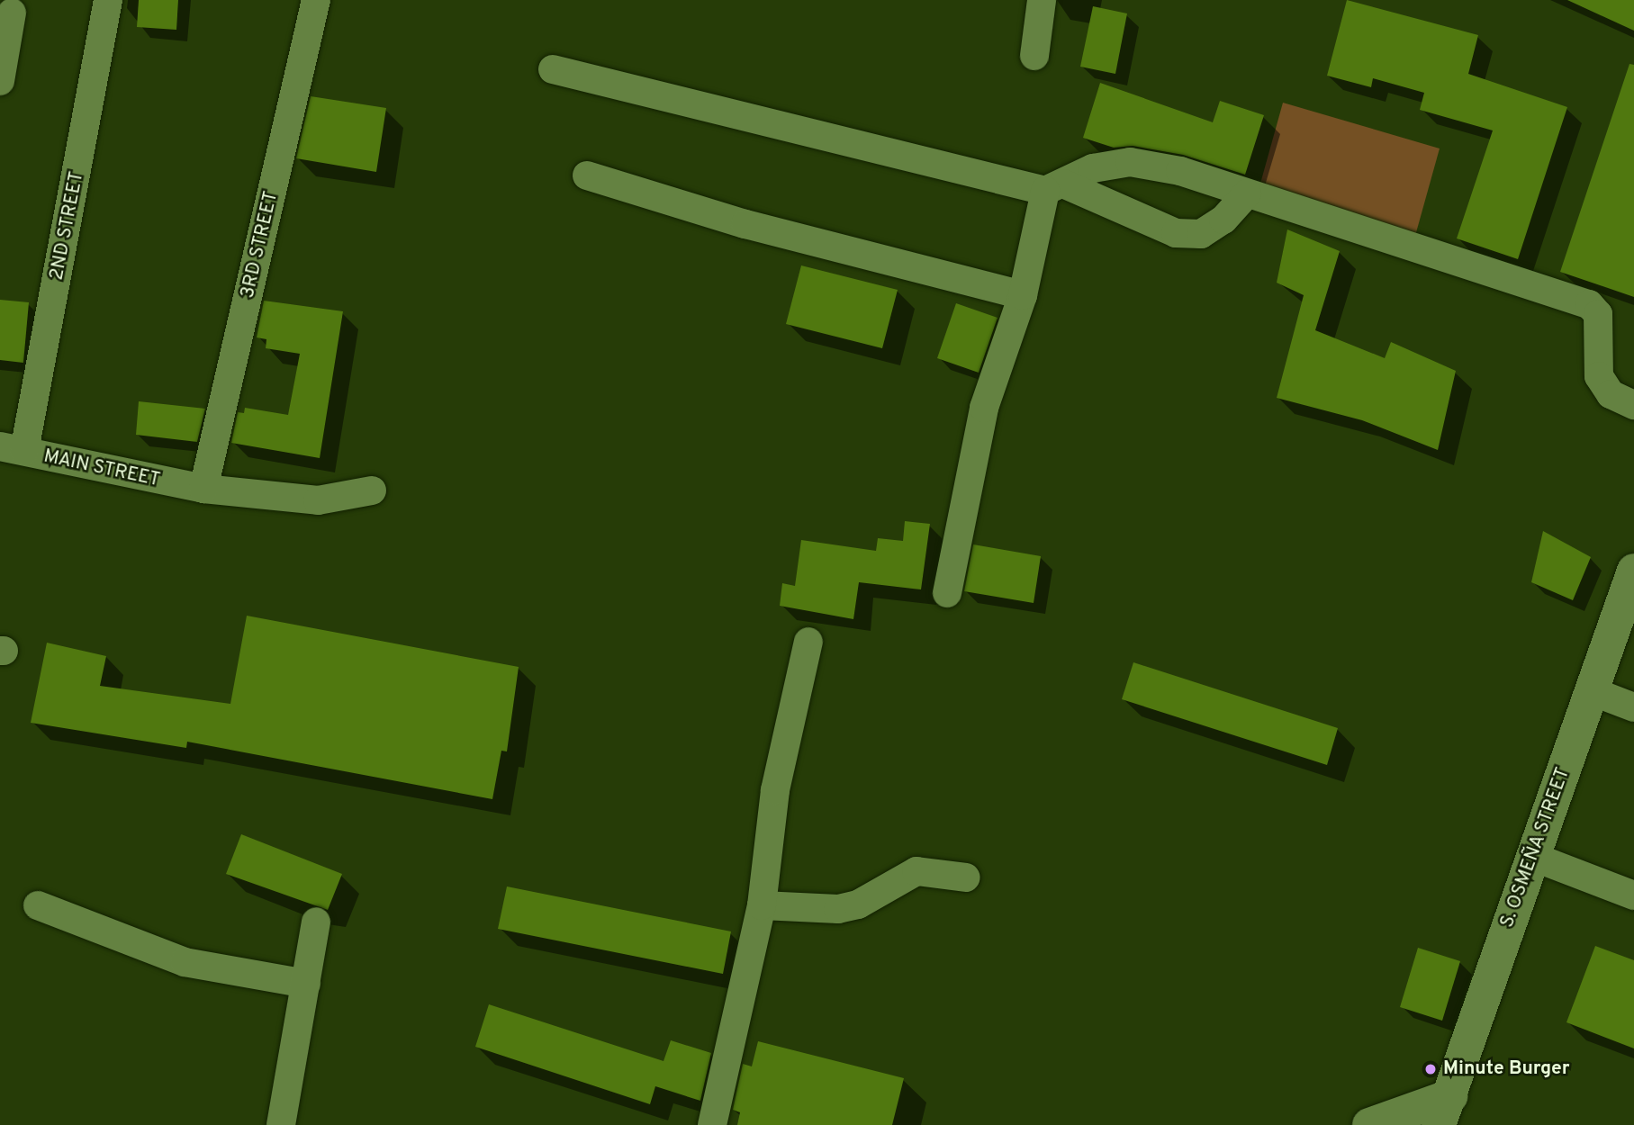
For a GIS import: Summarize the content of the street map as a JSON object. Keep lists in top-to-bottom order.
{
  "streets": {
    "street": [
      "2ND STREET",
      "3RD STREET",
      "MAIN STREET",
      "S. OSMEÑA STREET"
    ]
  },
  "crossings": [
    ["2ND STREET", "MAIN STREET"],
    ["3RD STREET", "MAIN STREET"]
  ],
  "places": ["Minute Burger"]
}
